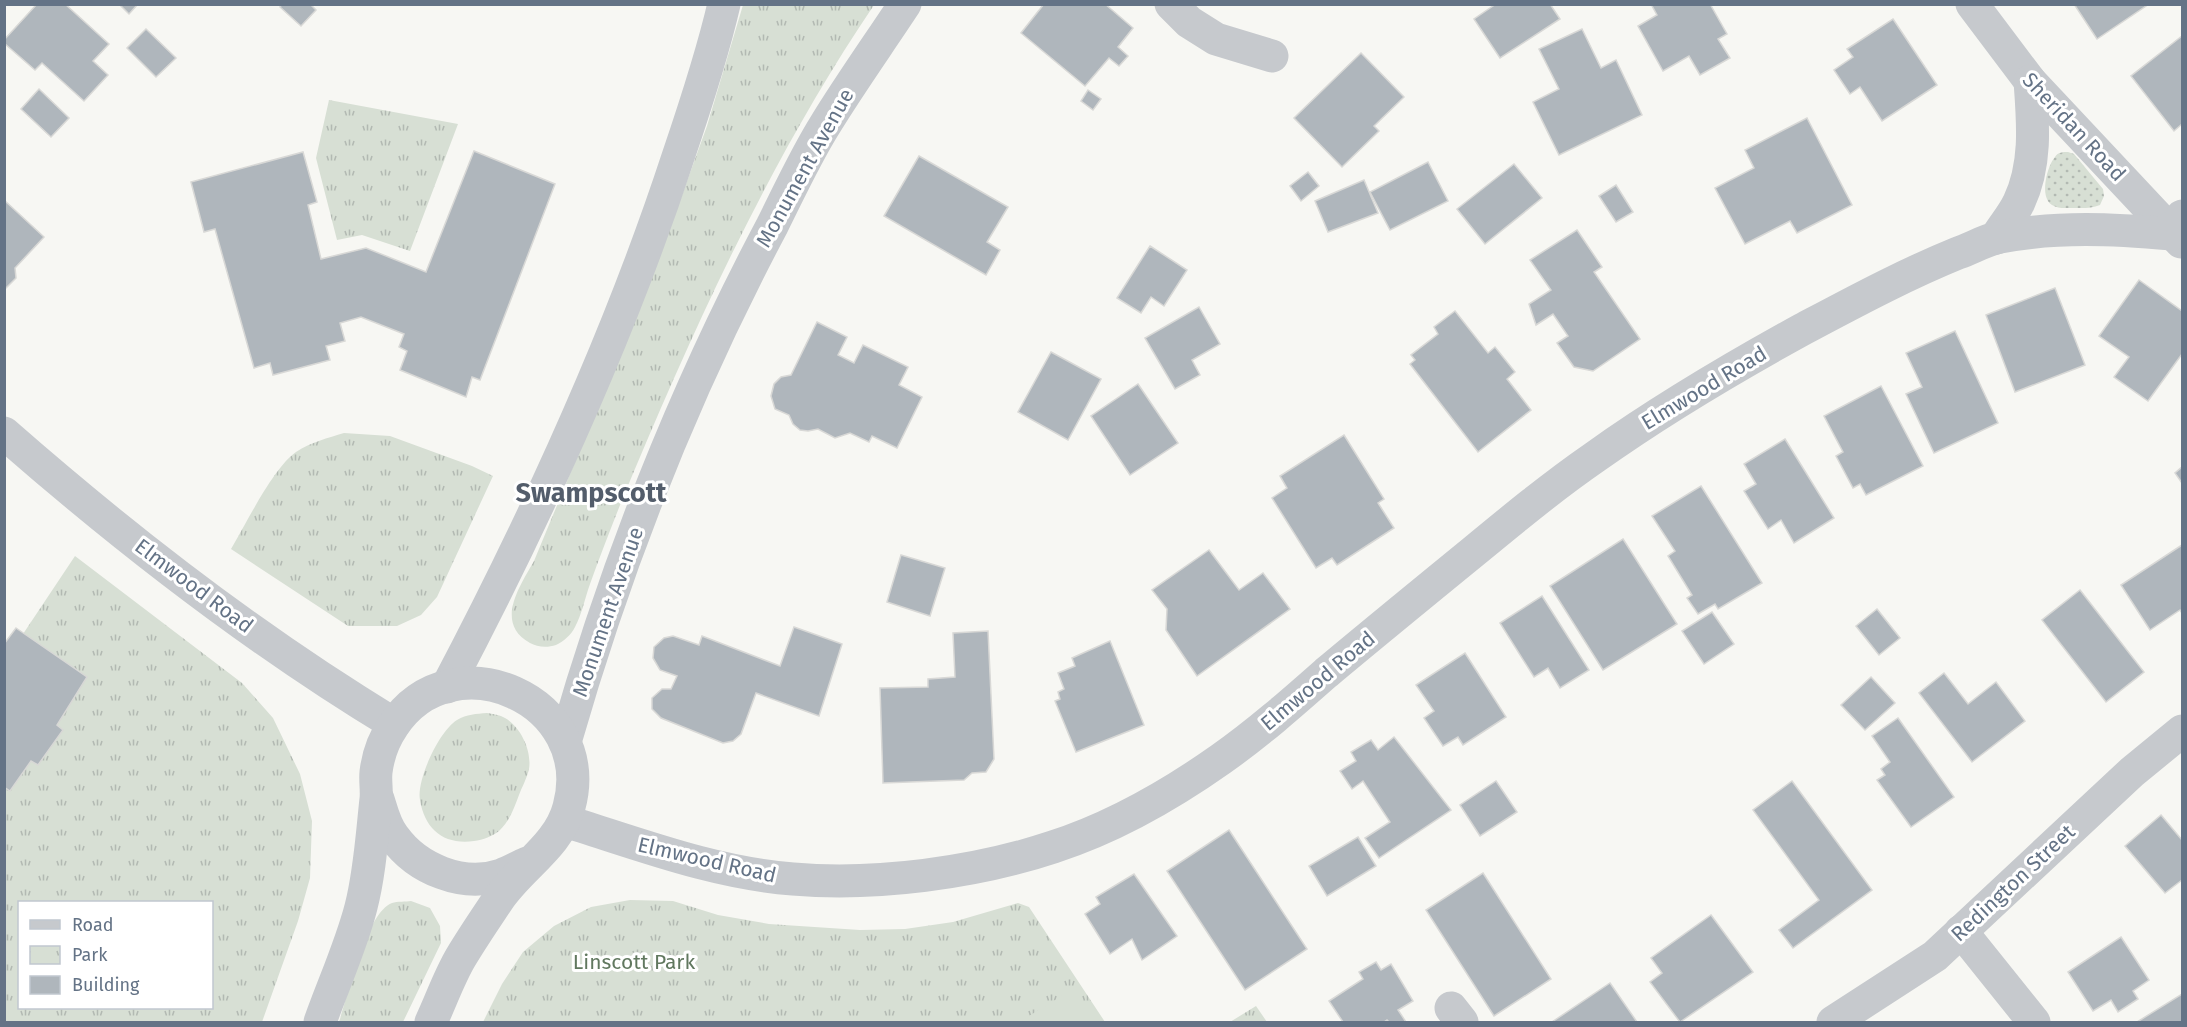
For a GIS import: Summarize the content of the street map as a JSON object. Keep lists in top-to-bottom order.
{
  "streets": {
    "street": [
      "Sheridan Road",
      "Monument Avenue",
      "Elmwood Road",
      "Redington Street"
    ]
  },
  "crossings": [
    ["Sheridan Road", "Elmwood Road"],
    ["Monument Avenue", "Elmwood Road"]
  ],
  "districts": ["Swampscott"],
  "parks": ["Linscott Park"],
  "legend": ["Road", "Park", "Building"]
}
